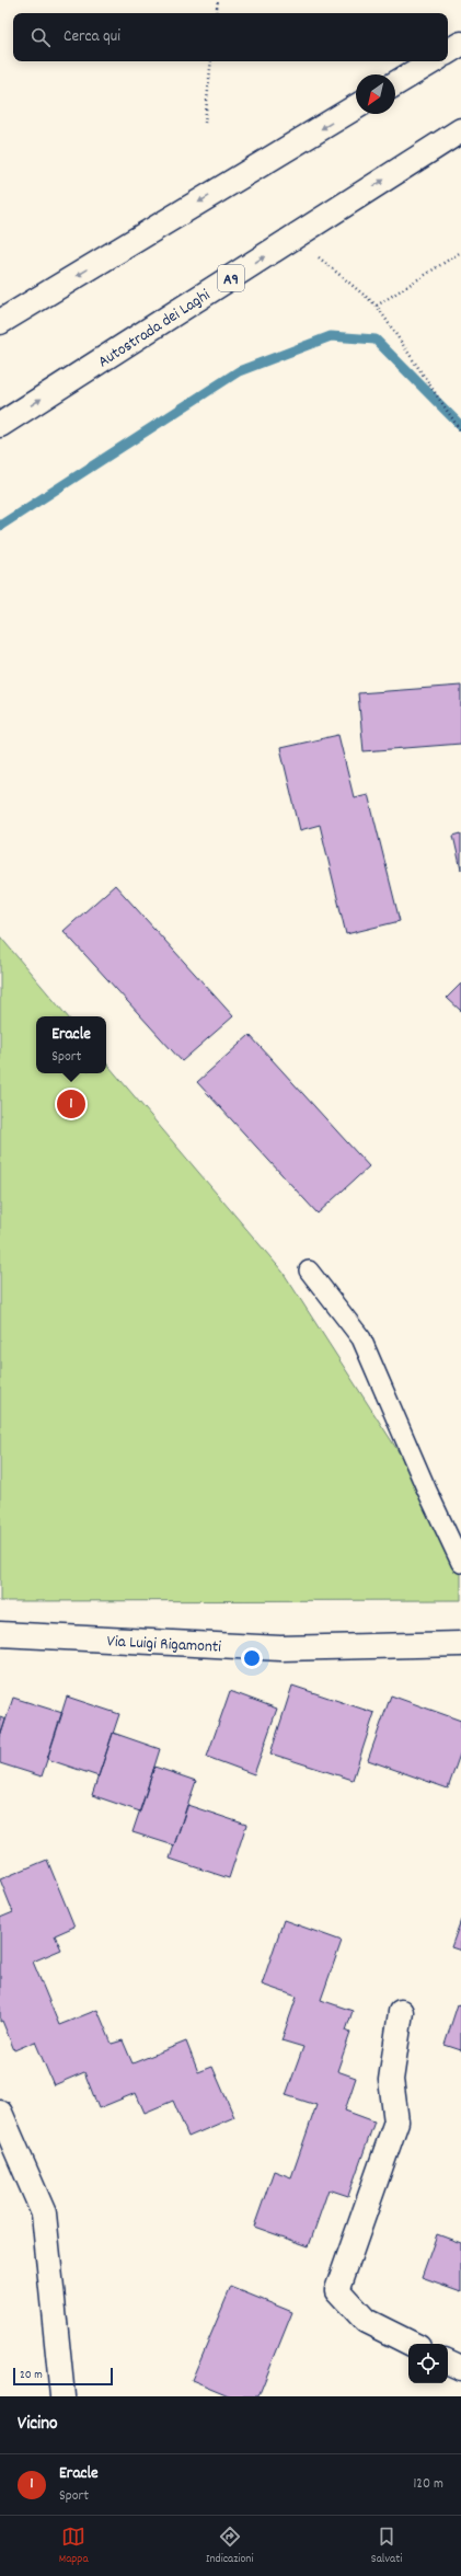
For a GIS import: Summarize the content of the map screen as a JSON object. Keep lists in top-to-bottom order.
{
  "streets": {
    "main road": ["A9", "Autostrada dei Laghi", "Via Luigi Rigamonti"]
  },
  "scale_bar": "20 m",
  "north": "bottom left",
  "page": {
    "search": "Cerca qui",
    "popup": ["Eracle", "Sport"],
    "pins": "1",
    "scale": "20 m",
    "heading": "Vicino",
    "list": [
      {
        "mark": "1",
        "name": "Eracle",
        "note": "Sport",
        "value": "120 m"
      }
    ],
    "nav": ["Mappa", "Indicazioni", "Salvati"]
  }
}
